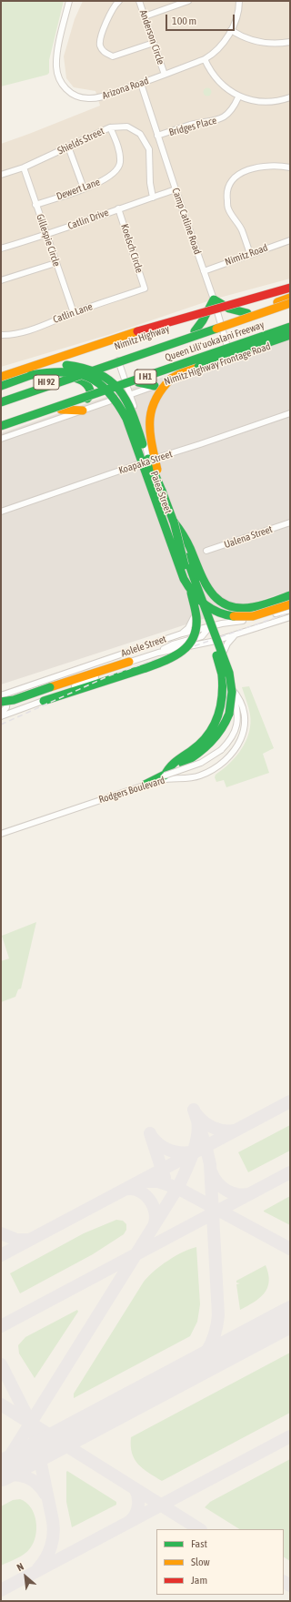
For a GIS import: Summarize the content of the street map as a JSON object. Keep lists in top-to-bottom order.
{
  "streets": {
    "main road": [
      "Nimitz Highway",
      "Queen Liliʻuokalani Freeway",
      "I H1",
      "HI 92"
    ],
    "street": [
      "Anderson Circle",
      "Arizona Road",
      "Bridges Place",
      "Shields Street",
      "Dewert Lane",
      "Catlin Drive",
      "Camp Catline Road",
      "Gillespie Circle",
      "Koelsch Circle",
      "Nimitz Road",
      "Catlin Lane",
      "Nimitz Highway Frontage Road",
      "Koapaka Street",
      "Paiea Street",
      "Ualena Street",
      "Aolele Street",
      "Rodgers Boulevard"
    ]
  },
  "crossings": [
    ["Anderson Circle", "Arizona Road"],
    ["Arizona Road", "Camp Catline Road"],
    ["Bridges Place", "Camp Catline Road"],
    ["Shields Street", "Dewert Lane"],
    ["Shields Street", "Catlin Drive"],
    ["Shields Street", "Gillespie Circle"],
    ["Dewert Lane", "Gillespie Circle"],
    ["Catlin Drive", "Camp Catline Road"],
    ["Catlin Drive", "Gillespie Circle"],
    ["Catlin Drive", "Koelsch Circle"],
    ["Camp Catline Road", "Nimitz Road"],
    ["Camp Catline Road", "Nimitz Highway"],
    ["Camp Catline Road", "Nimitz Highway Frontage Road"],
    ["Gillespie Circle", "Catlin Lane"],
    ["Koelsch Circle", "Catlin Lane"],
    ["Nimitz Highway", "Paiea Street"],
    ["Nimitz Highway Frontage Road", "Paiea Street"],
    ["Koapaka Street", "Paiea Street"],
    ["Paiea Street", "Aolele Street"],
    ["Paiea Street", "Rodgers Boulevard"],
    ["Aolele Street", "Rodgers Boulevard"]
  ],
  "legend": ["Fast", "Slow", "Jam"],
  "scale_bar": "100 m",
  "north": "top left"
}
